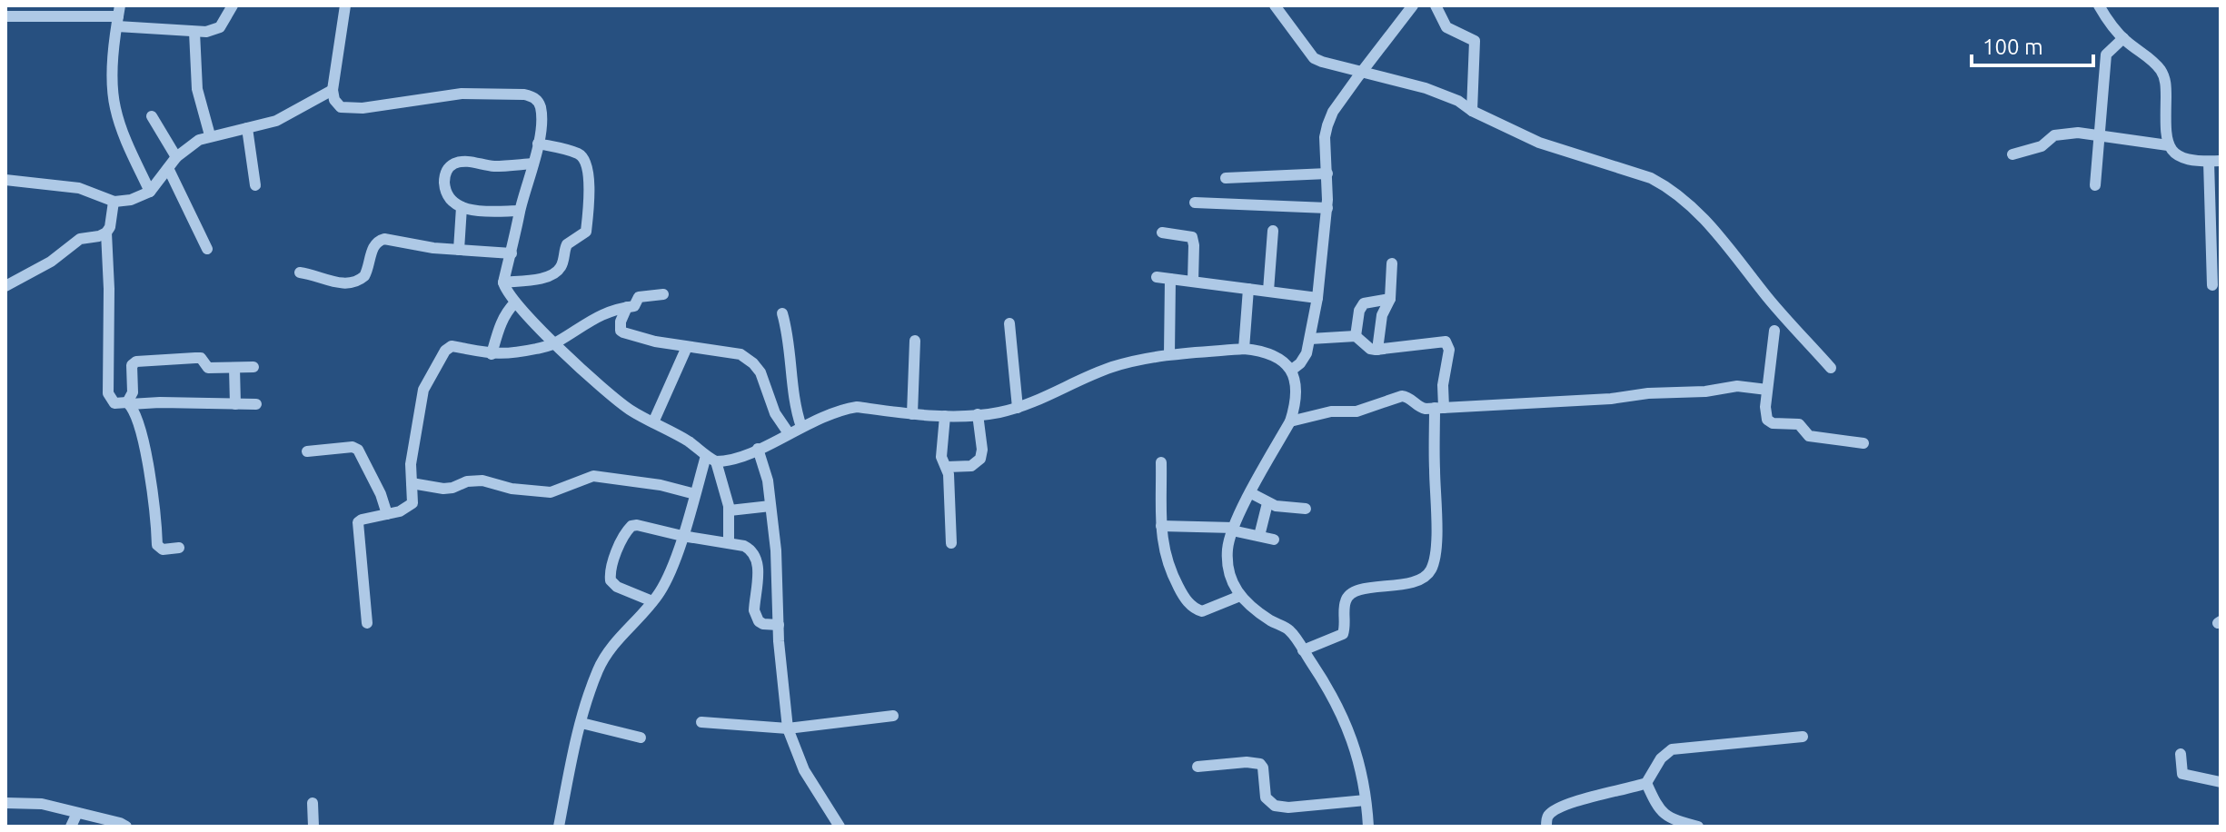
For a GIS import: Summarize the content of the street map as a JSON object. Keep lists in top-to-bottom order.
{
  "scale_bar": "100 m"
}
